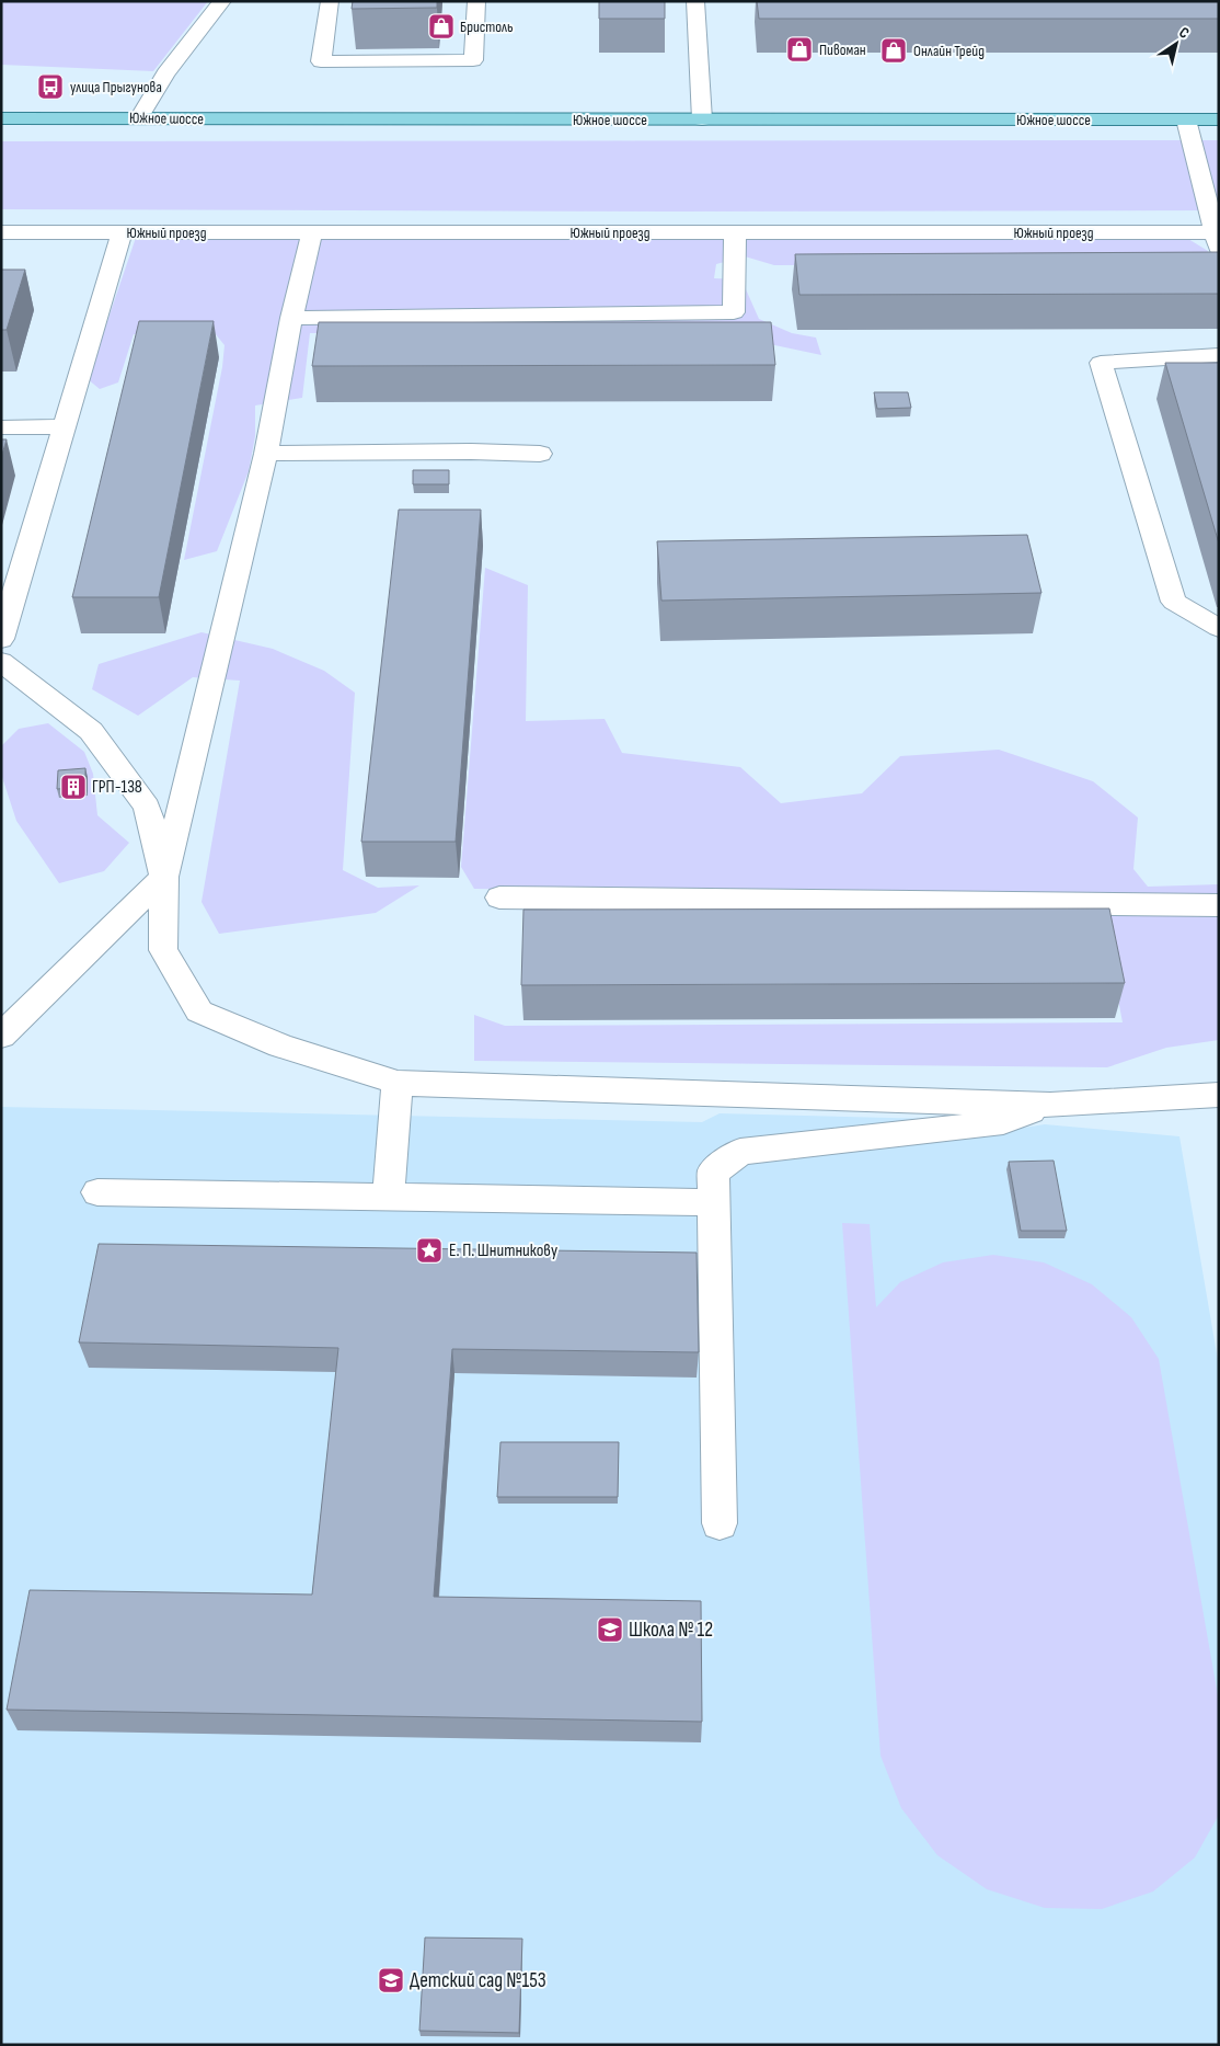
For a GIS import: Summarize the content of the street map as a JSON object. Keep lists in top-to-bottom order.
{
  "streets": {
    "main road": ["Южное шоссе"],
    "street": ["Южный проезд"]
  },
  "places": {
    "shop": ["Бристоль", "Пивоман", "Онлайн Трейд"],
    "bus stop": ["улица Прыгунова"],
    "building": ["ГРП-138"],
    "place": ["Е. П. Шнитникову"],
    "school or university": ["Школа № 12", "Детский сад №153"]
  },
  "north": "top right"
}
